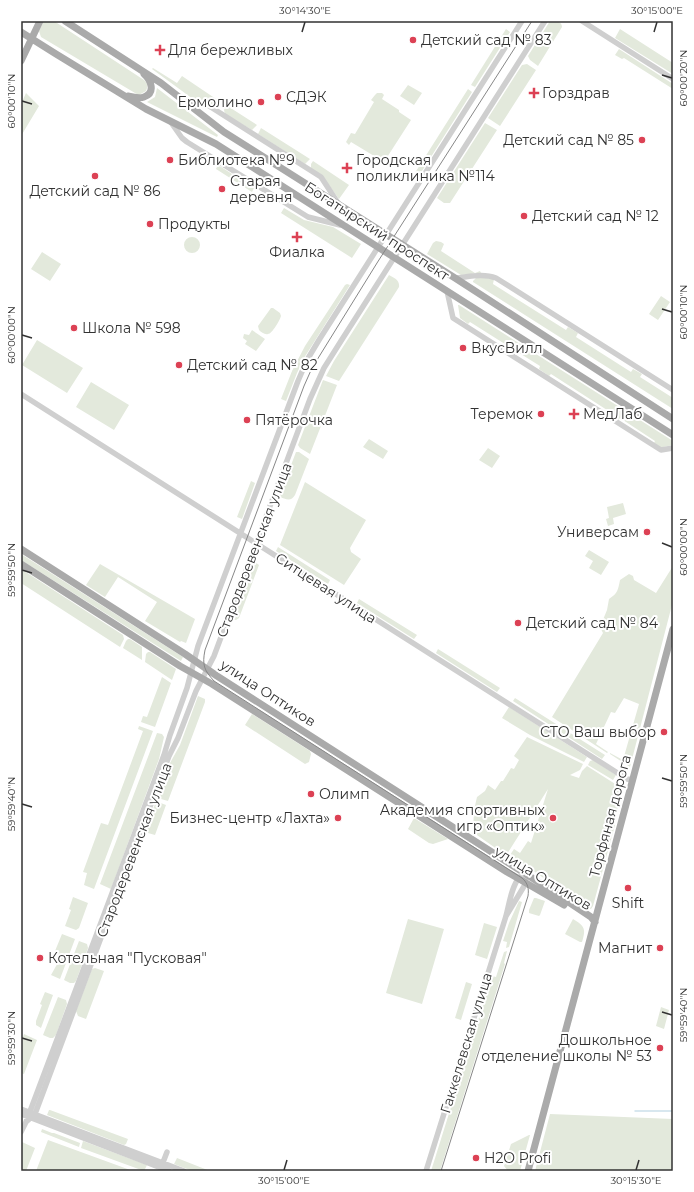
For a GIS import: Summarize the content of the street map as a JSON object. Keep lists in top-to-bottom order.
{
  "streets": {
    "main road": ["Богатырский проспект", "улица Оптиков", "Торфяная дорога"],
    "street": ["Стародеревенская улица", "Ситцевая улица", "Гаккелевская улица"]
  },
  "crossings": [
    ["Богатырский проспект", "Стародеревенская улица"],
    ["Стародеревенская улица", "Ситцевая улица"],
    ["Стародеревенская улица", "улица Оптиков"],
    ["Ситцевая улица", "Торфяная дорога"],
    ["улица Оптиков", "Торфяная дорога"],
    ["улица Оптиков", "Гаккелевская улица"]
  ],
  "places": {
    "other": [
      "Детский сад № 83",
      "СДЭК",
      "Ермолино",
      "Детский сад № 85",
      "Библиотека №9",
      "Детский сад № 86",
      "Старая деревня",
      "Детский сад № 12",
      "Продукты",
      "Школа № 598",
      "ВкусВилл",
      "Детский сад № 82",
      "Теремок",
      "Пятёрочка",
      "Универсам",
      "Детский сад № 84",
      "СТО Ваш выбор",
      "Олимп",
      "Бизнес-центр «Лахта»",
      "Академия спортивных игр «Оптик»",
      "Shift",
      "Магнит",
      "Котельная \"Пусковая\"",
      "Дошкольное отделение школы № 53",
      "H2O Profi"
    ],
    "health": [
      "Для бережливых",
      "Горздрав",
      "Городская поликлиника №114",
      "Фиалка",
      "МедЛаб"
    ]
  },
  "coordinates": [
    "30°14'30\"E",
    "30°15'00\"E",
    "60°00'20\"N",
    "60°00'10\"N",
    "60°00'00\"N",
    "59°59'50\"N",
    "59°59'40\"N",
    "59°59'30\"N",
    "30°15'30\"E"
  ]
}
